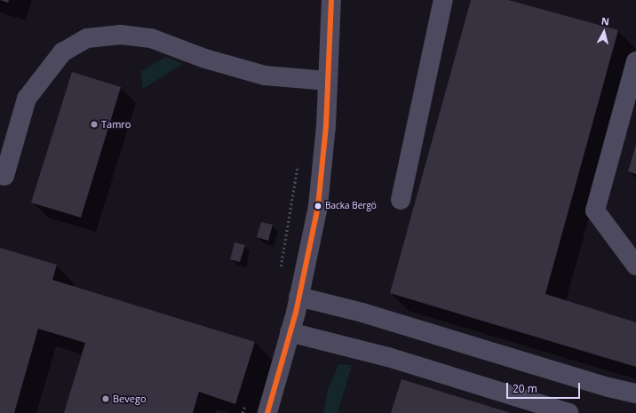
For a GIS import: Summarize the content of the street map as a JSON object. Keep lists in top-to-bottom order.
{
  "places": ["Tamro", "Backa Bergö", "Bevego"],
  "scale_bar": "20 m",
  "north": "top"
}
